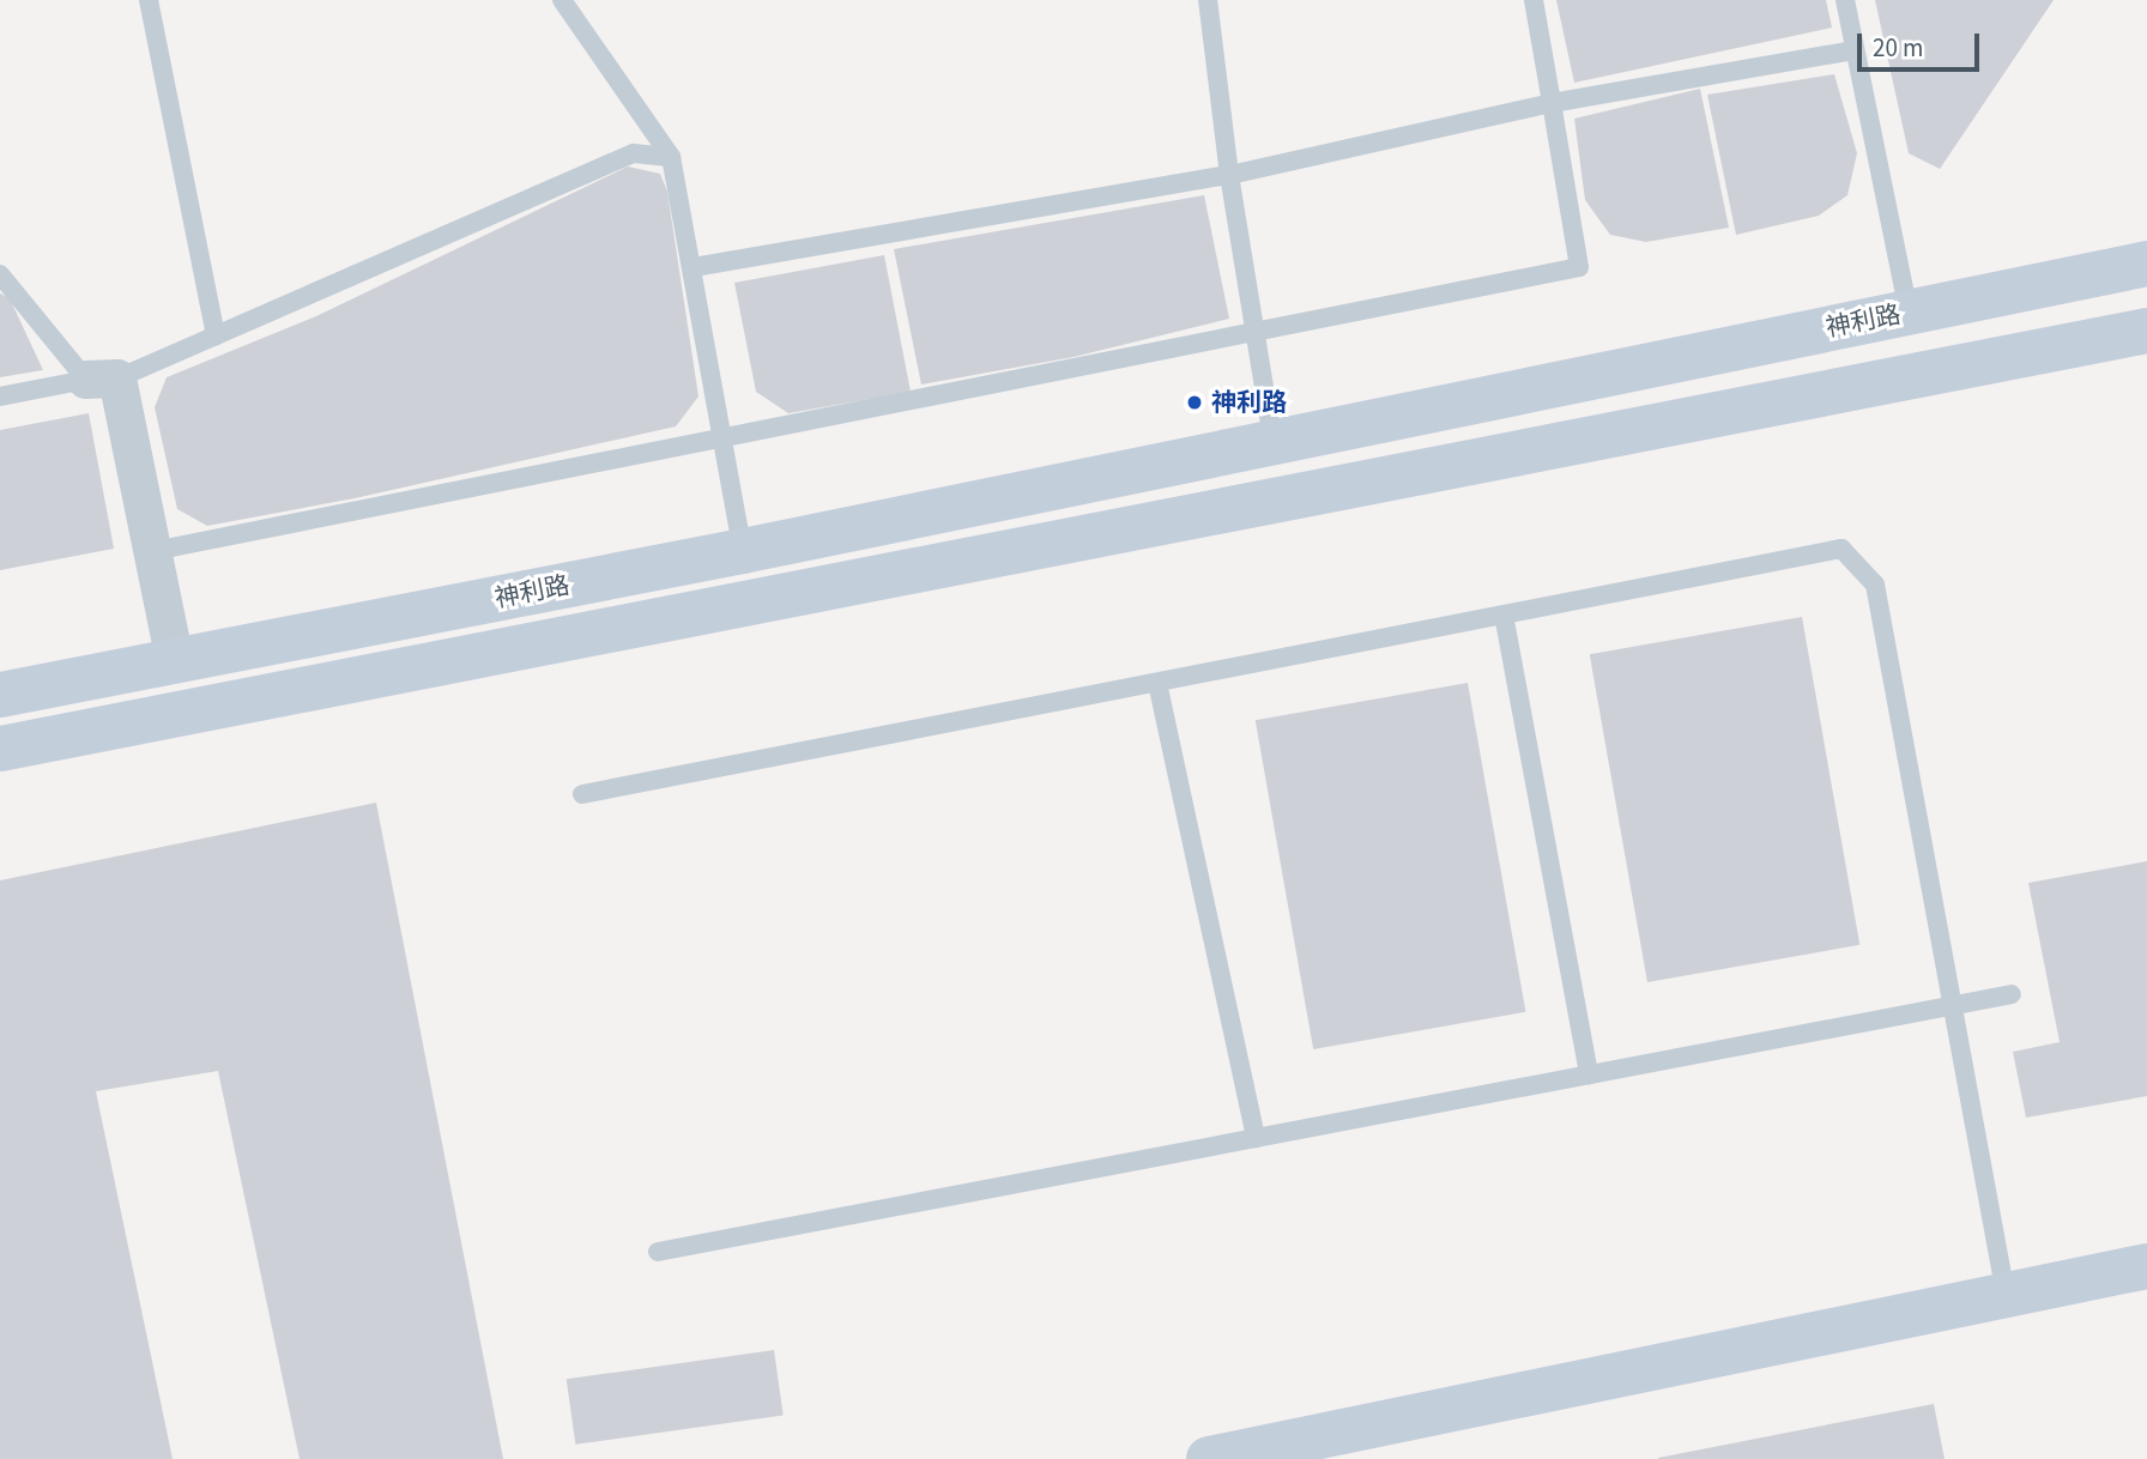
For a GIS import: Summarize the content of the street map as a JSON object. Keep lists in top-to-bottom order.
{
  "streets": {
    "main road": ["神利路"]
  },
  "places": ["神利路"],
  "scale_bar": "20 m"
}
